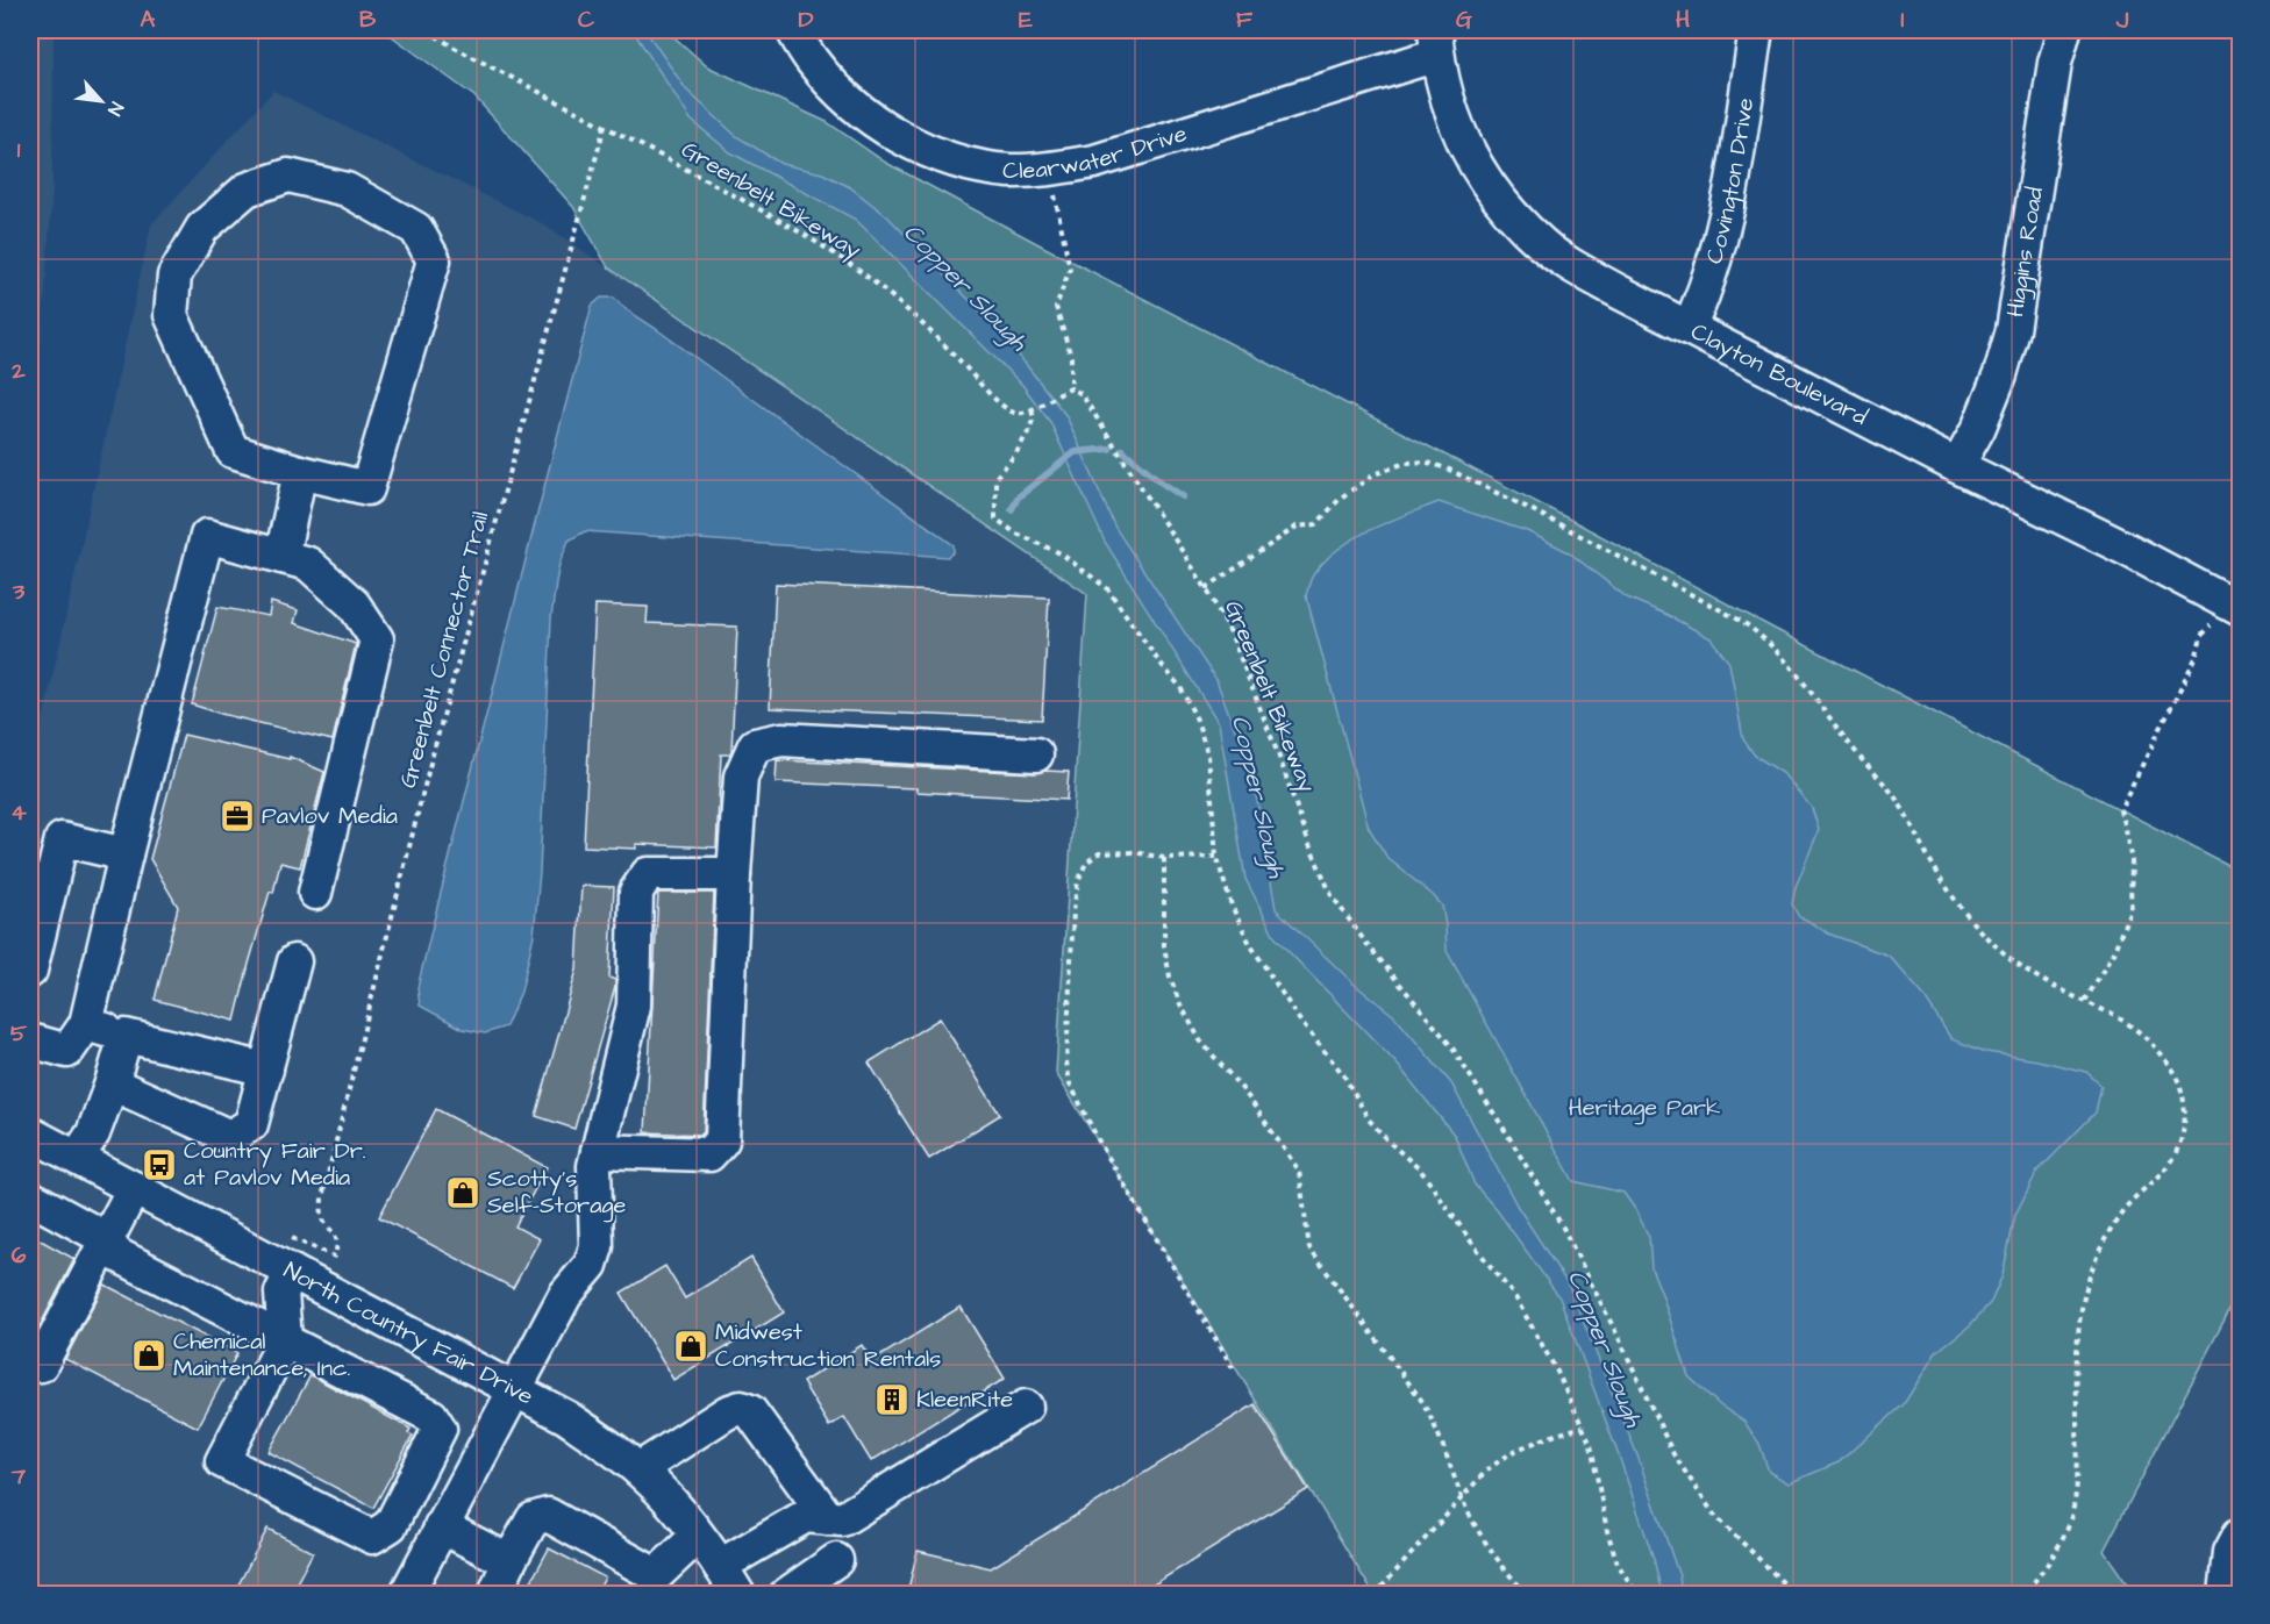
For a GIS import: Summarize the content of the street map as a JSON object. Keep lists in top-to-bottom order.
{
  "streets": {
    "street": [
      "Clearwater Drive",
      "Covington Drive",
      "Higgins Road",
      "Clayton Boulevard",
      "North Country Fair Drive"
    ],
    "path": ["Greenbelt Bikeway", "Greenbelt Connector Trail"]
  },
  "crossings": [
    ["Clearwater Drive", "Clayton Boulevard"],
    ["Covington Drive", "Clayton Boulevard"],
    ["Greenbelt Bikeway", "Greenbelt Connector Trail"],
    ["Higgins Road", "Clayton Boulevard"],
    ["Greenbelt Connector Trail", "North Country Fair Drive"]
  ],
  "water": ["Copper Slough"],
  "parks": ["Heritage Park"],
  "places": {
    "office": ["Pavlov Media"],
    "bus stop": ["Country Fair Dr. at Pavlov Media"],
    "shop": ["Scotty's Self-Storage", "Midwest Construction Rentals", "Chemical Maintenance, Inc."],
    "building": ["KleenRite"]
  },
  "north": "bottom right",
  "grid": {
    "columns": [
      "A",
      "B",
      "C",
      "D",
      "E",
      "F",
      "G",
      "H",
      "I",
      "J"
    ],
    "rows": [
      "1",
      "2",
      "3",
      "4",
      "5",
      "6",
      "7"
    ]
  }
}
